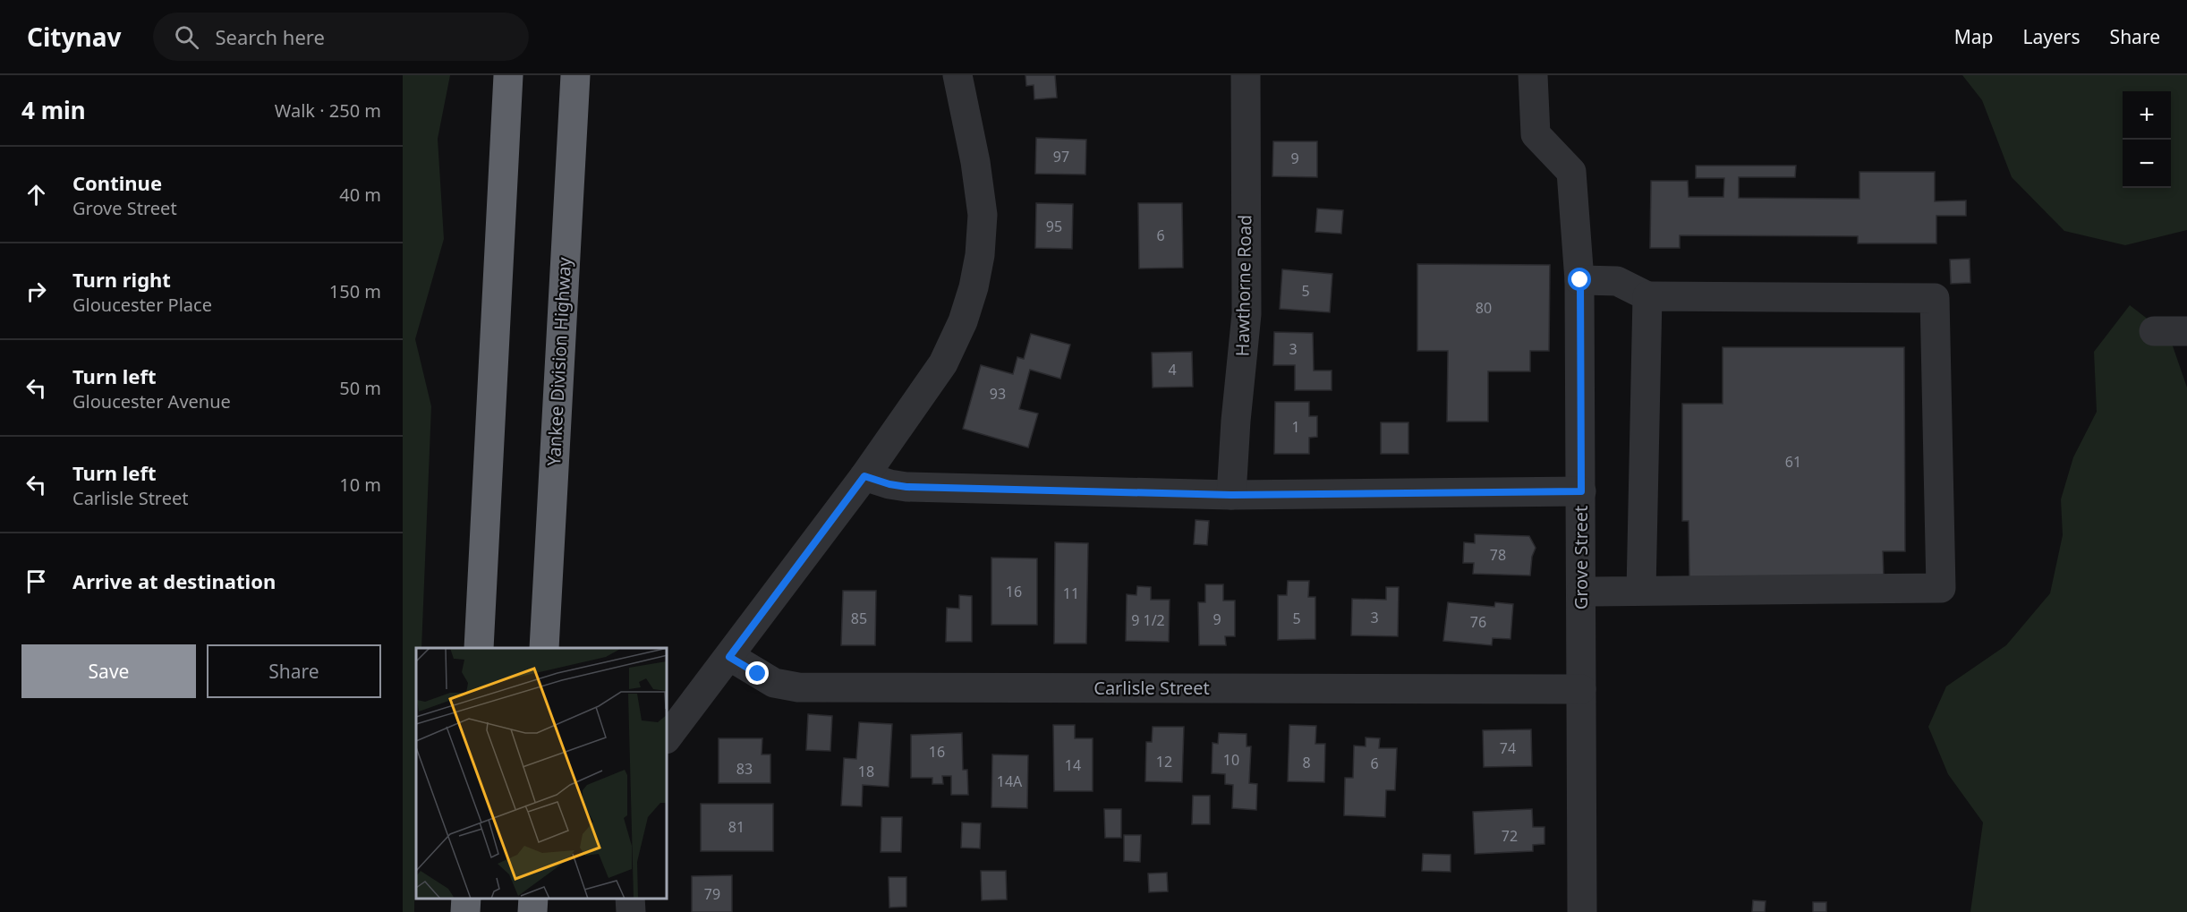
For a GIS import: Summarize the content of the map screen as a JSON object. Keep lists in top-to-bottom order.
{
  "streets": {
    "highway": ["Yankee Division Highway"],
    "street": ["Hawthorne Road", "Grove Street", "Carlisle Street"]
  },
  "crossings": [
    ["Grove Street", "Carlisle Street"]
  ],
  "house_numbers": [
    "97",
    "9",
    "95",
    "6",
    "5",
    "80",
    "3",
    "4",
    "93",
    "1",
    "61",
    "78",
    "16",
    "11",
    "3",
    "85",
    "5",
    "9",
    "9 1/2",
    "76",
    "74",
    "16",
    "10",
    "12",
    "8",
    "6",
    "14",
    "83",
    "18",
    "14A",
    "81",
    "72",
    "79"
  ],
  "page": {
    "header": "Citynav",
    "search": "Search here",
    "nav": ["Map", "Layers", "Share"],
    "heading": ["4 min", "Walk · 250 m"],
    "map_buttons": ["+", "−"],
    "list": [
      ["Continue", "Grove Street", "40 m"],
      ["Turn right", "Gloucester Place", "150 m"],
      ["Turn left", "Gloucester Avenue", "50 m"],
      ["Turn left", "Carlisle Street", "10 m"],
      "Arrive at destination"
    ],
    "buttons": ["Save", "Share"]
  }
}
